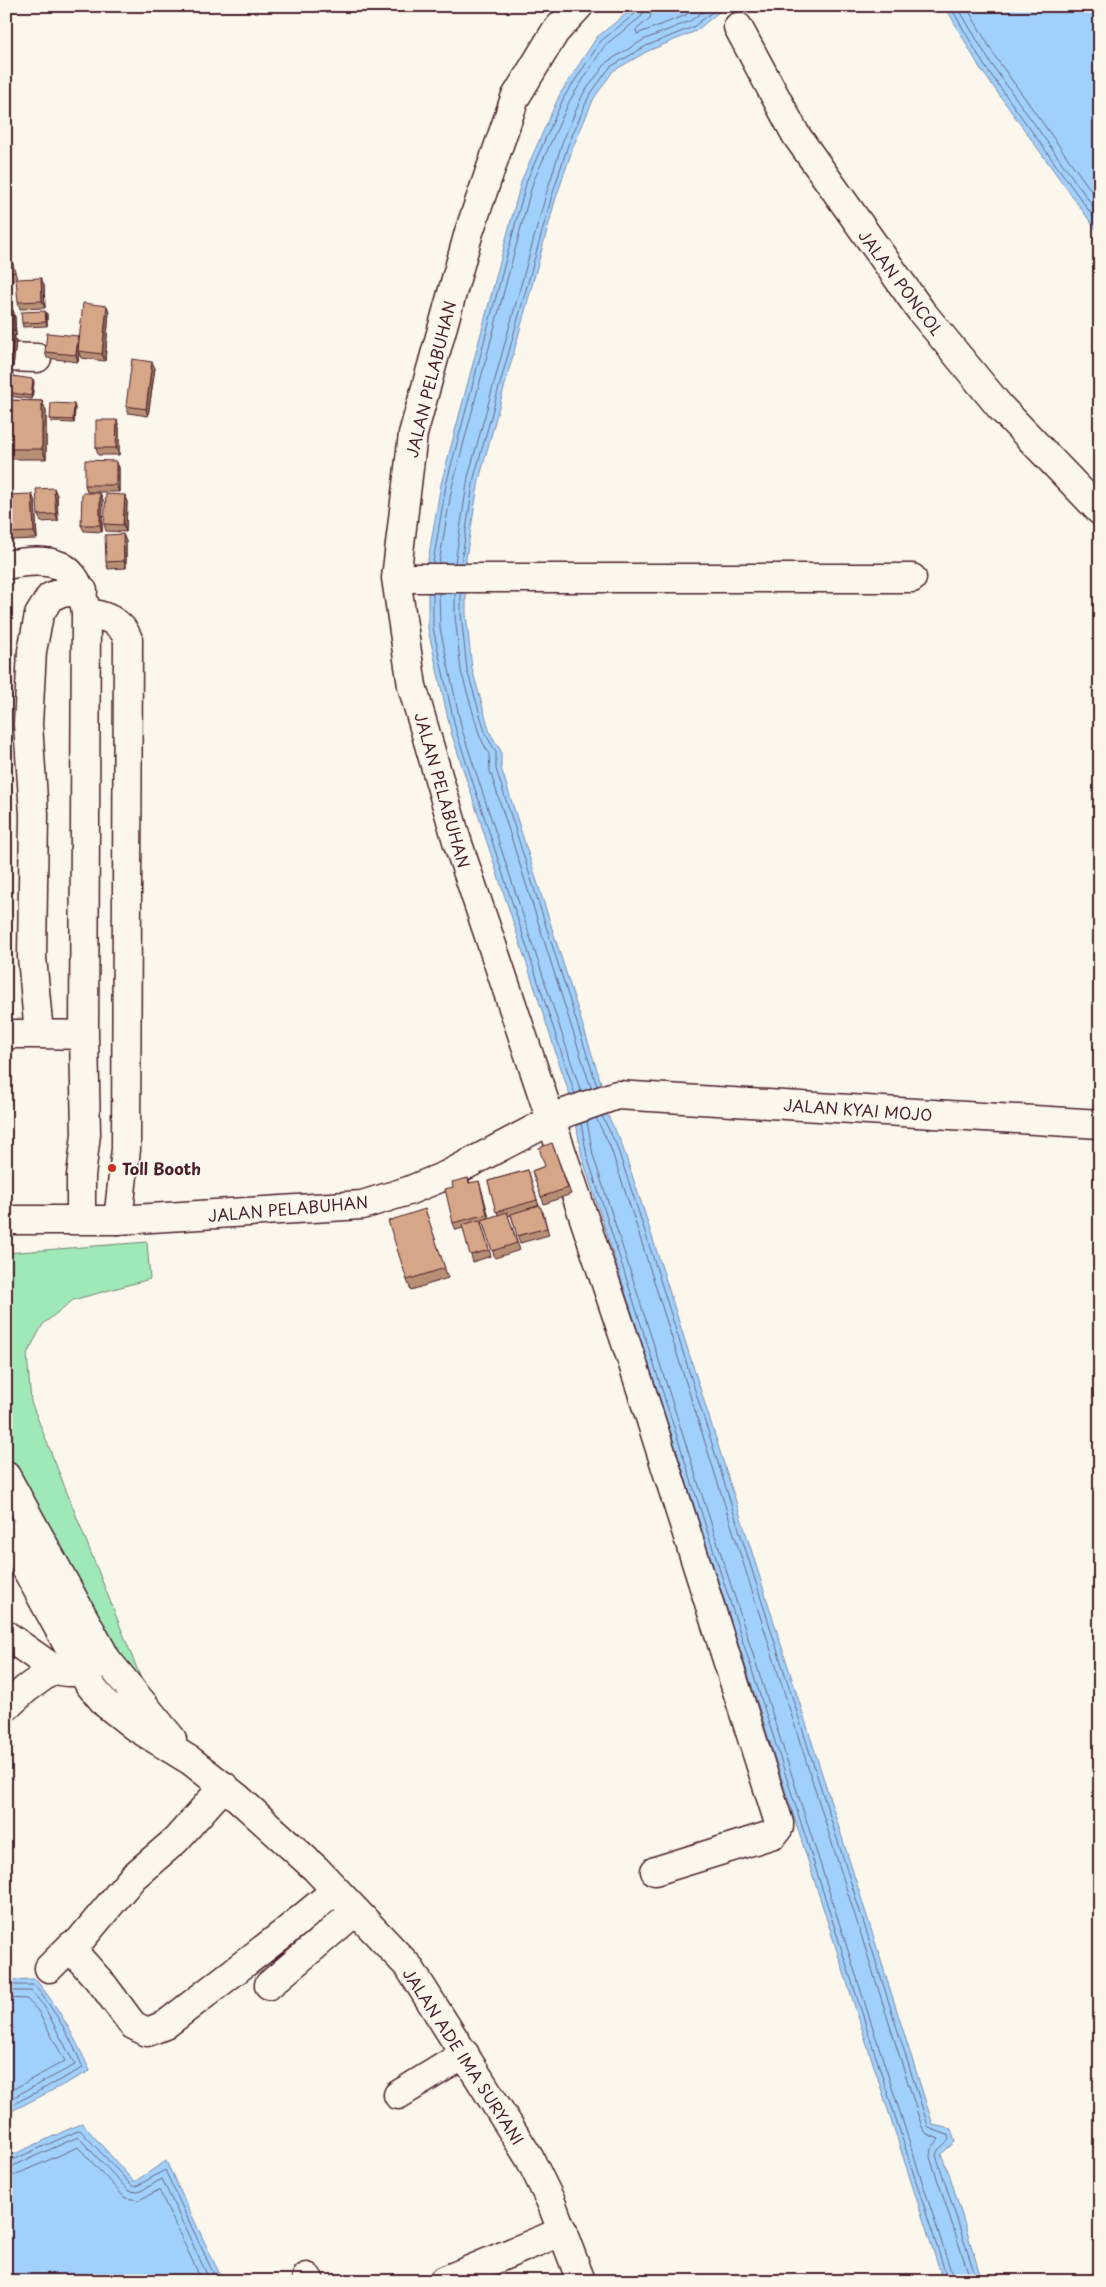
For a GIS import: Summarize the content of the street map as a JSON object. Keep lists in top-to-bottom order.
{
  "streets": {
    "street": [
      "JALAN PONCOL",
      "JALAN PELABUHAN",
      "JALAN KYAI MOJO",
      "JALAN ADE IMA SURYANI"
    ]
  },
  "crossings": [
    ["JALAN PELABUHAN", "JALAN KYAI MOJO"]
  ],
  "places": ["Toll Booth"]
}
